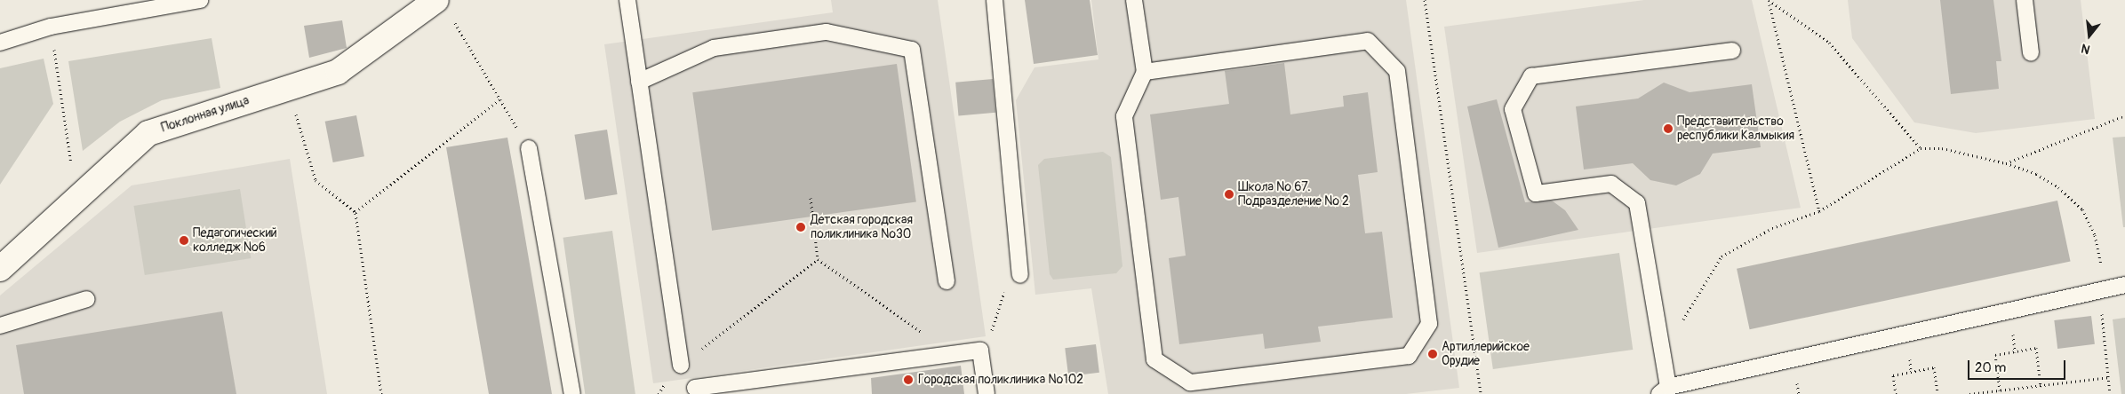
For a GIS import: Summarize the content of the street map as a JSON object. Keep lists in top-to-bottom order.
{
  "streets": {
    "street": ["Поклонная улица"]
  },
  "places": [
    "Представительство республики Калмыкия",
    "Школа № 67. Подразделение № 2",
    "Детская городская поликлиника №30",
    "Педагогический колледж №6",
    "Артиллерийское Орудие",
    "Городская поликлиника №102"
  ],
  "scale_bar": "20 m",
  "north": "bottom"
}
